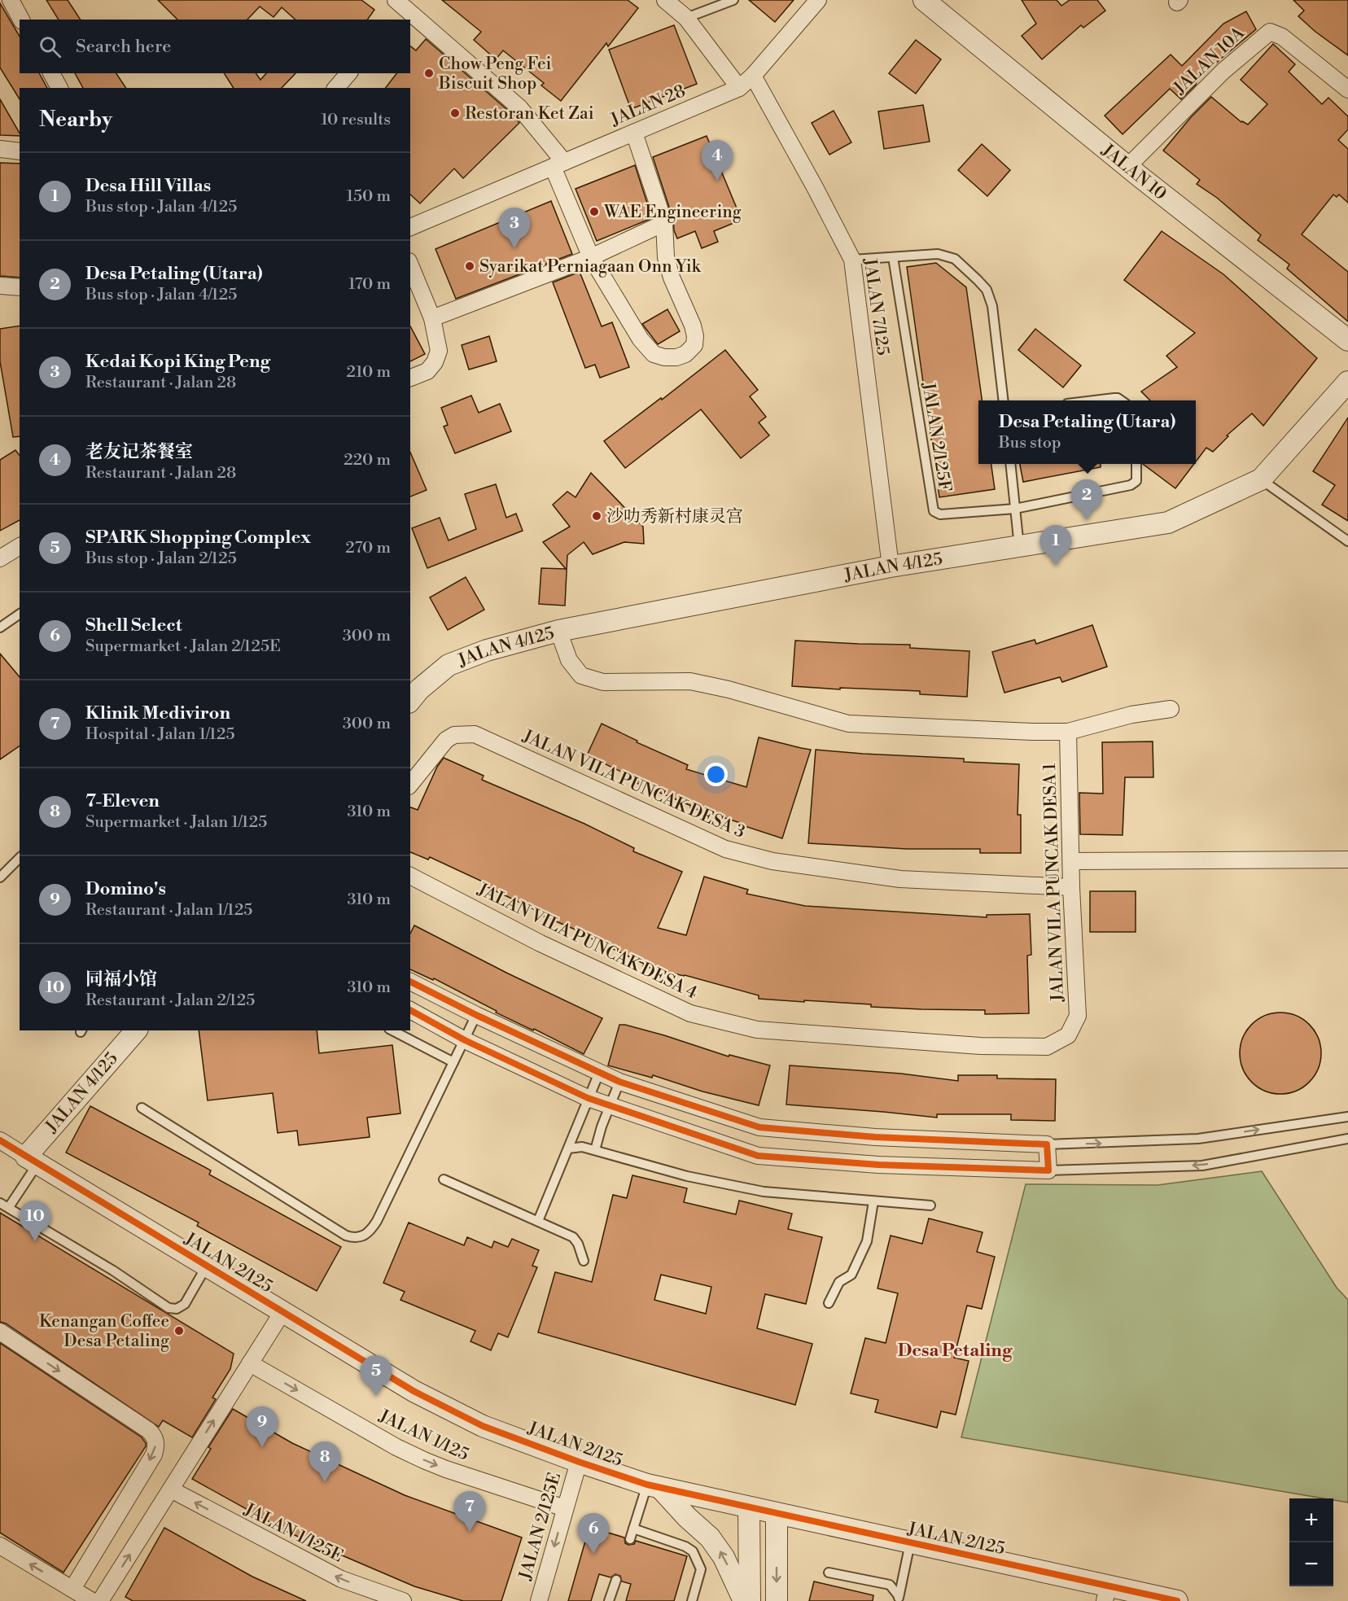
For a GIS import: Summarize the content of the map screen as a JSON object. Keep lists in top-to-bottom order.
{
  "streets": {
    "street": [
      "JALAN 10A",
      "JALAN 28",
      "JALAN 10",
      "JALAN 7/125",
      "JALAN 4/125",
      "JALAN VILA PUNCAK DESA 3",
      "JALAN VILA PUNCAK DESA 1",
      "JALAN VILA PUNCAK DESA 4",
      "JALAN 2/125",
      "JALAN 1/125",
      "JALAN 2/125E",
      "JALAN 1/125E"
    ],
    "lane": ["JALAN 2/125F"]
  },
  "crossings": [
    ["JALAN 10A", "JALAN 10"],
    ["JALAN 28", "JALAN 7/125"],
    ["JALAN 7/125", "JALAN 4/125"],
    ["JALAN 4/125", "JALAN 2/125"],
    ["JALAN VILA PUNCAK DESA 3", "JALAN VILA PUNCAK DESA 1"],
    ["JALAN VILA PUNCAK DESA 1", "JALAN VILA PUNCAK DESA 4"],
    ["JALAN 2/125", "JALAN 2/125E"],
    ["JALAN 1/125", "JALAN 2/125E"]
  ],
  "one_way": ["JALAN 1/125", "JALAN 2/125E", "JALAN 1/125E"],
  "districts": ["Desa Petaling"],
  "places": [
    "Chow Peng Fei Biscuit Shop",
    "Restoran Ket Zai",
    "WAE Engineering",
    "Syarikat Perniagaan Onn Yik",
    "沙叻秀新村康灵宫",
    "Kenangan Coffee Desa Petaling"
  ],
  "page": {
    "search": "Search here",
    "heading": ["Nearby", "10 results"],
    "pins": [
      "4",
      "3",
      "2",
      "1",
      "10",
      "5",
      "9",
      "8",
      "7",
      "6"
    ],
    "list": [
      {
        "mark": "1",
        "name": "Desa Hill Villas",
        "note": "Bus stop · Jalan 4/125",
        "value": "150 m"
      },
      {
        "mark": "2",
        "name": "Desa Petaling (Utara)",
        "note": "Bus stop · Jalan 4/125",
        "value": "170 m"
      },
      {
        "mark": "3",
        "name": "Kedai Kopi King Peng",
        "note": "Restaurant · Jalan 28",
        "value": "210 m"
      },
      {
        "mark": "4",
        "name": "老友记茶餐室",
        "note": "Restaurant · Jalan 28",
        "value": "220 m"
      },
      {
        "mark": "5",
        "name": "SPARK Shopping Complex",
        "note": "Bus stop · Jalan 2/125",
        "value": "270 m"
      },
      {
        "mark": "6",
        "name": "Shell Select",
        "note": "Supermarket · Jalan 2/125E",
        "value": "300 m"
      },
      {
        "mark": "7",
        "name": "Klinik Mediviron",
        "note": "Hospital · Jalan 1/125",
        "value": "300 m"
      },
      {
        "mark": "8",
        "name": "7-Eleven",
        "note": "Supermarket · Jalan 1/125",
        "value": "310 m"
      },
      {
        "mark": "9",
        "name": "Domino's",
        "note": "Restaurant · Jalan 1/125",
        "value": "310 m"
      },
      {
        "mark": "10",
        "name": "同福小馆",
        "note": "Restaurant · Jalan 2/125",
        "value": "310 m"
      }
    ],
    "popup": ["Desa Petaling (Utara)", "Bus stop"],
    "map_buttons": ["+", "−"]
  }
}
